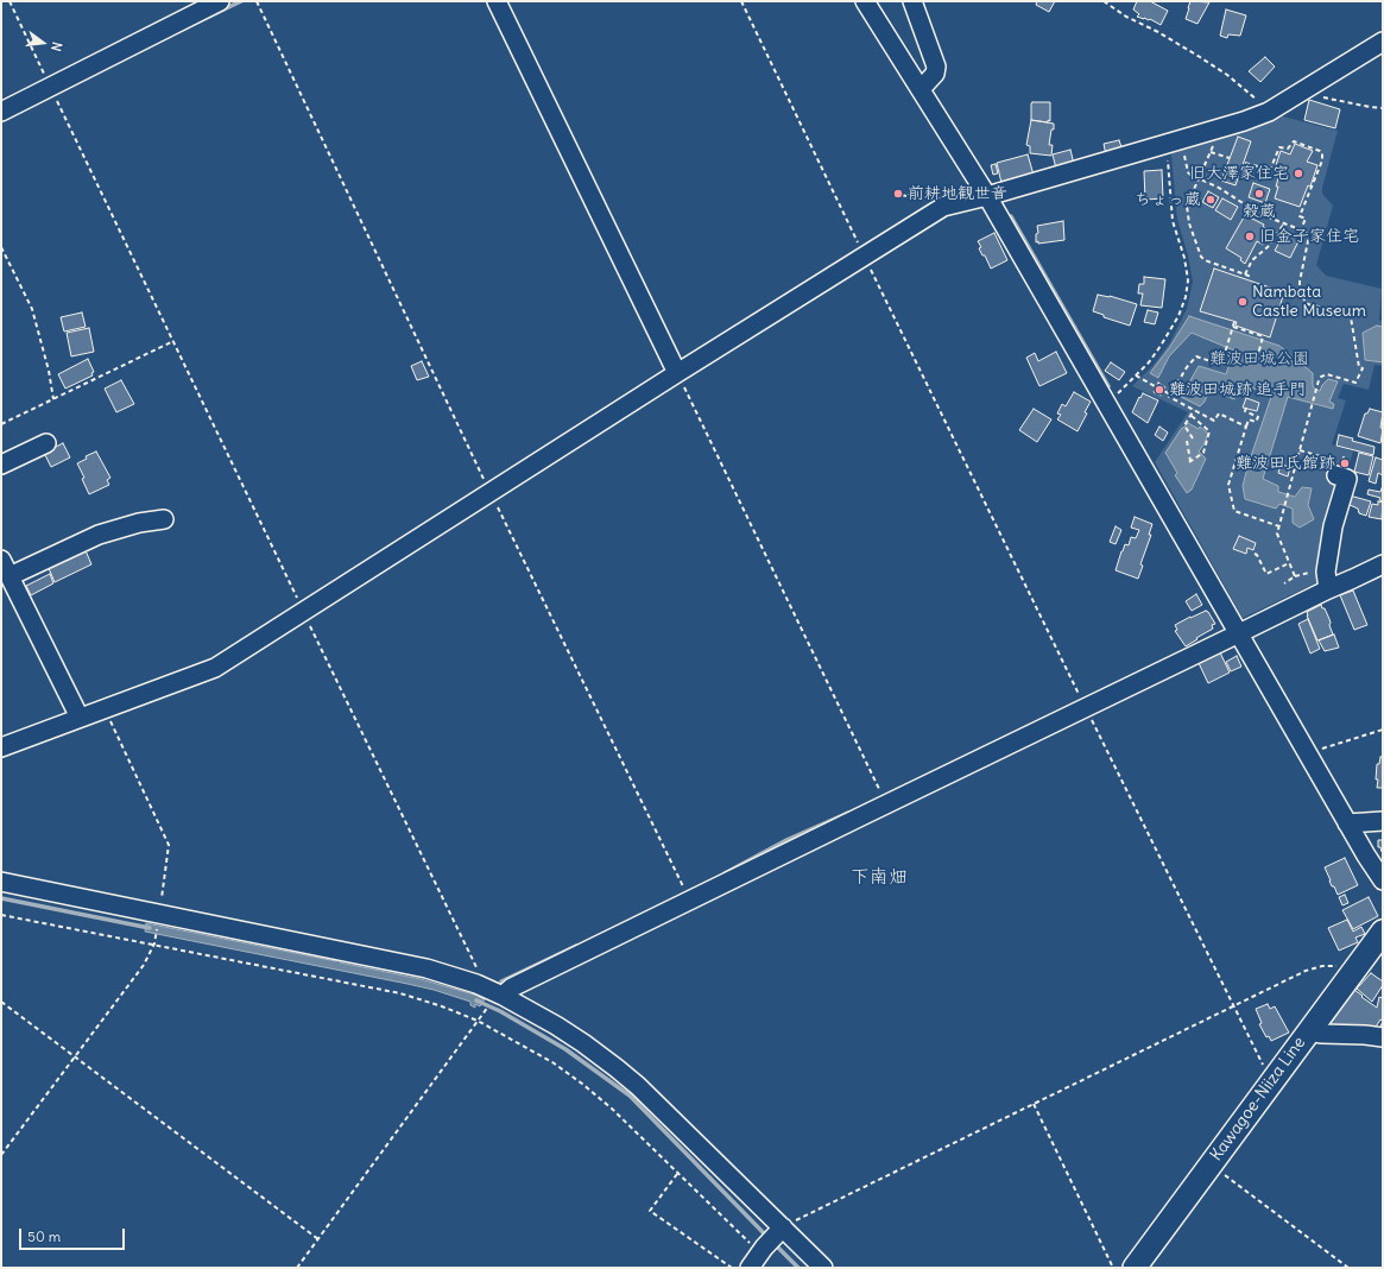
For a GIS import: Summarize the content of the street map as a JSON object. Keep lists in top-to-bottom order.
{
  "streets": {
    "main road": ["Kawagoe-Niiza Line"]
  },
  "districts": ["下南畑"],
  "parks": ["難波田城公園"],
  "places": [
    "旧大澤家住宅",
    "前耕地観世音",
    "穀蔵",
    "ちょっ蔵",
    "旧金子家住宅",
    "Nambata Castle Museum",
    "難波田城跡 追手門",
    "難波田氏館跡"
  ],
  "scale_bar": "50 m",
  "north": "right"
}
